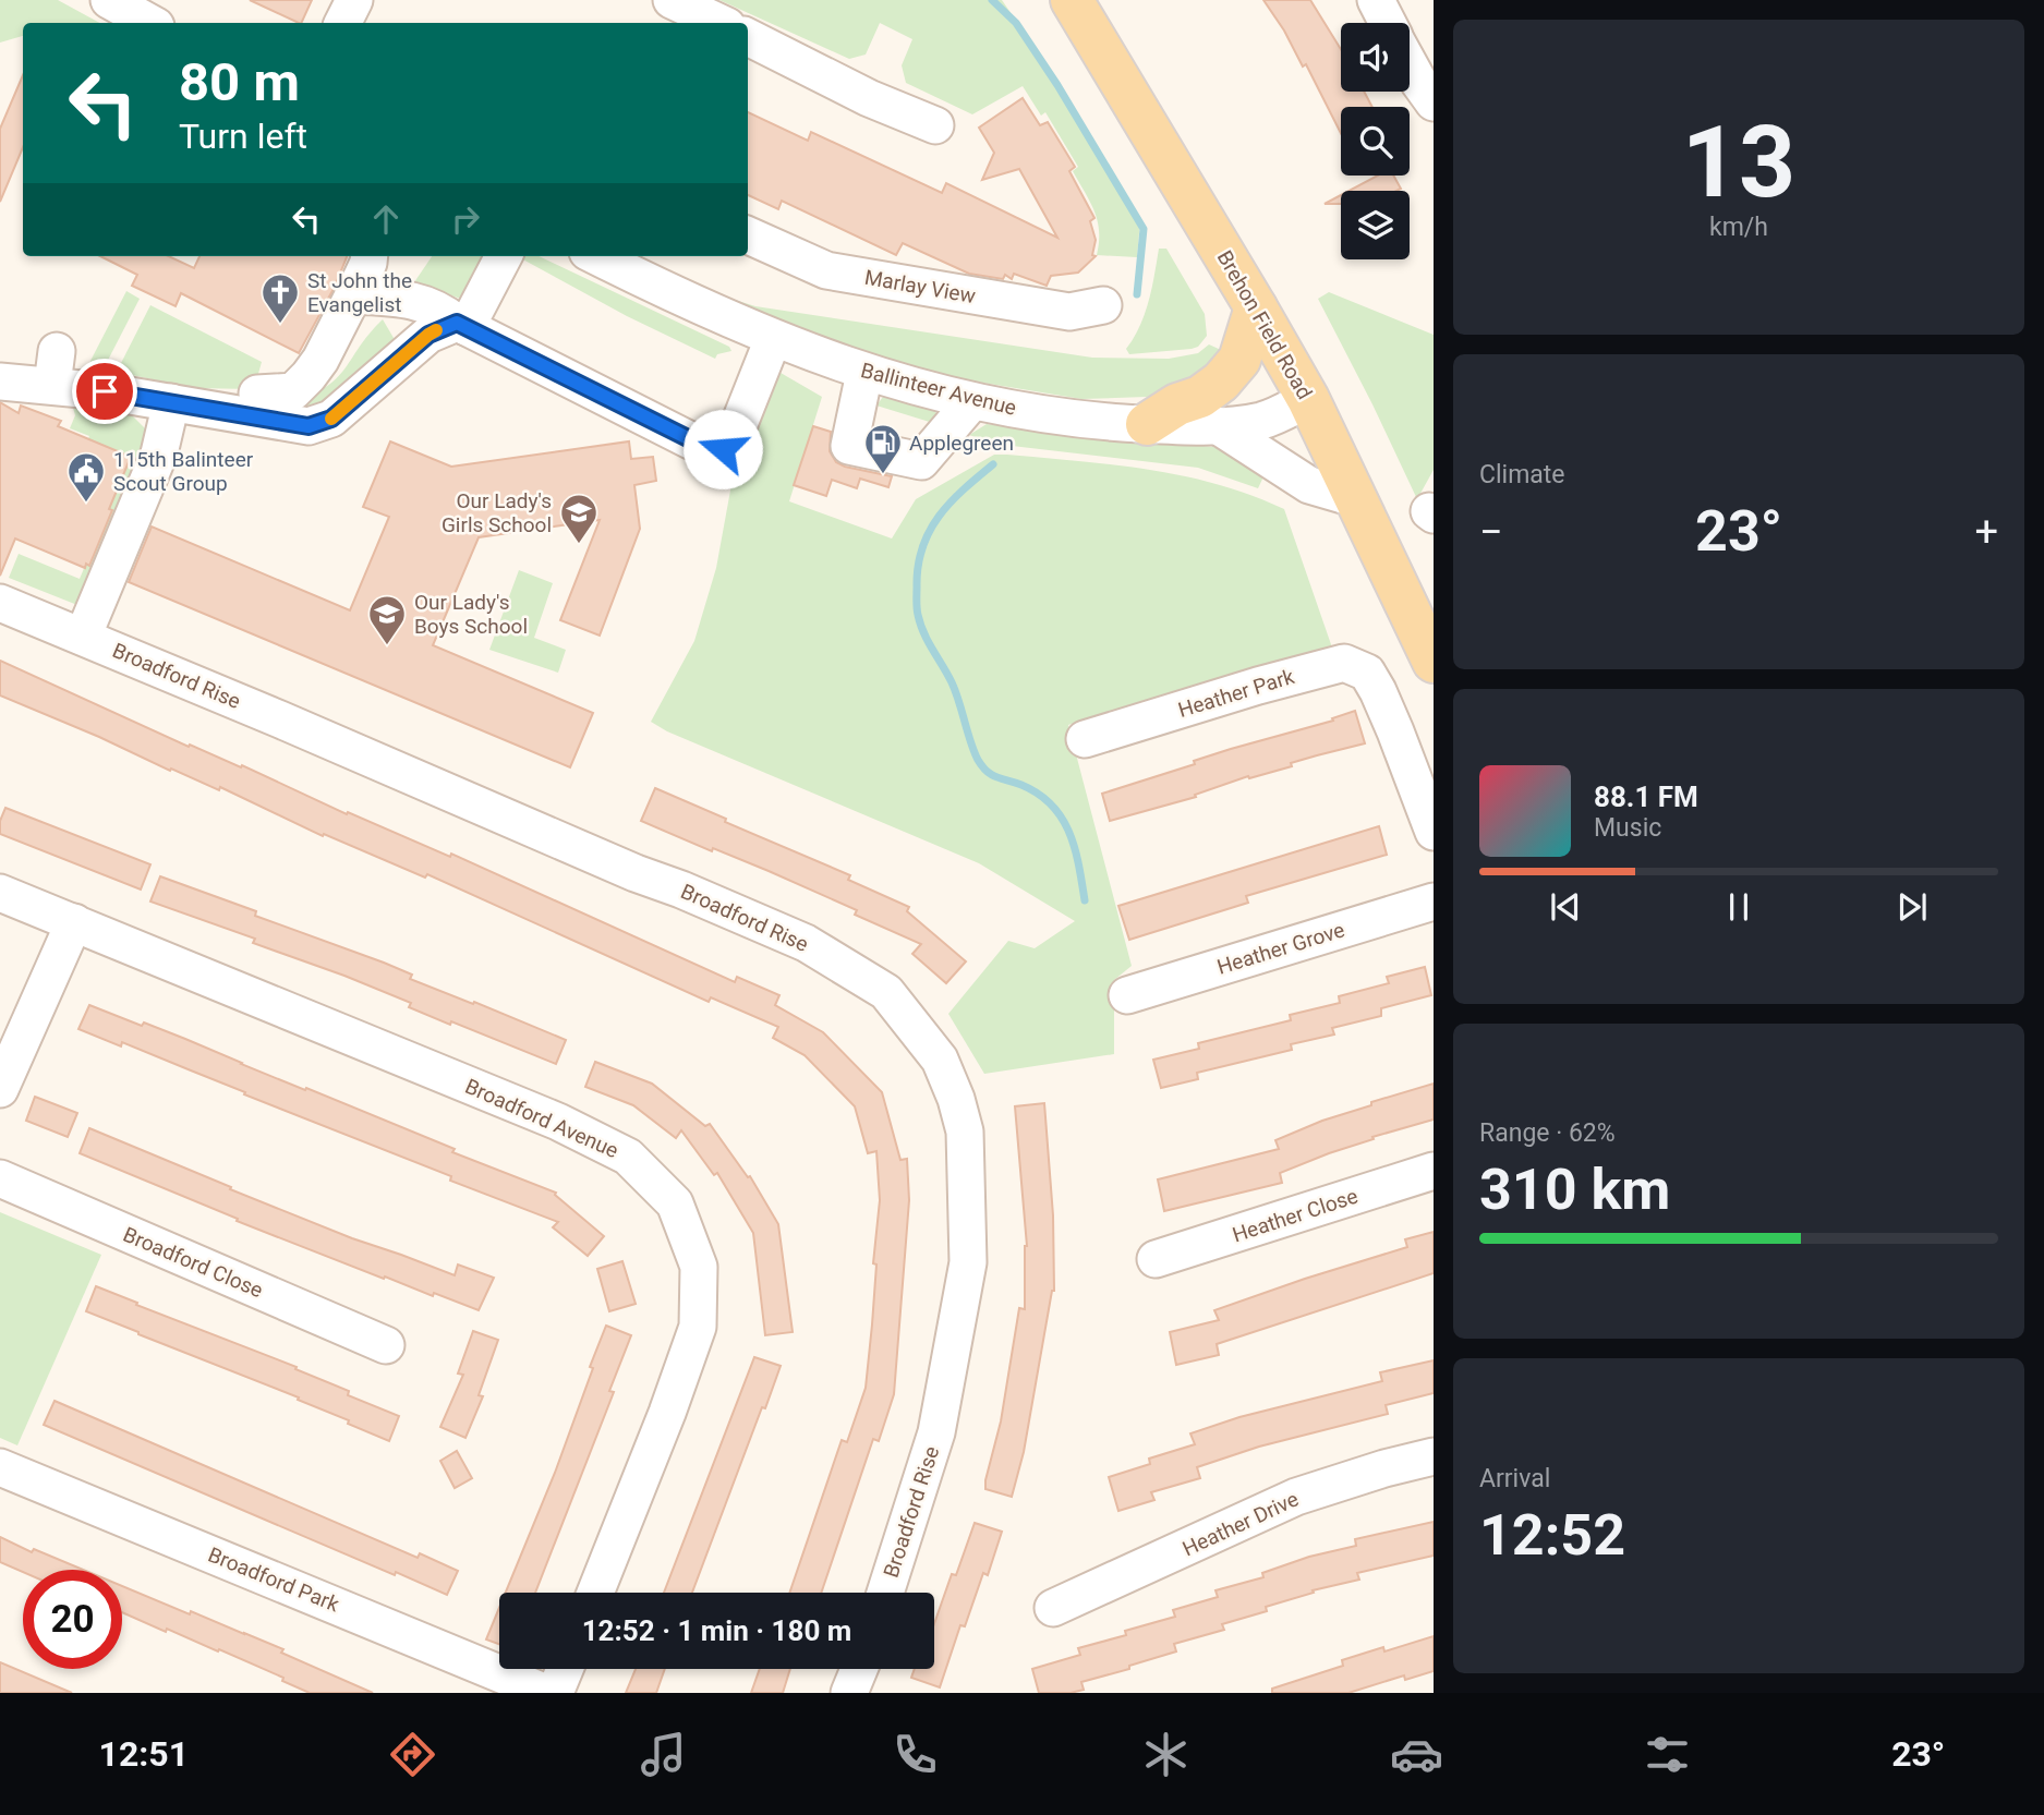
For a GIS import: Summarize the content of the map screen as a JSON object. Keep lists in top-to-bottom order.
{
  "streets": {
    "main road": ["Brehon Field Road"],
    "street": [
      "Marlay View",
      "Ballinteer Avenue",
      "Broadford Rise",
      "Heather Park",
      "Heather Grove",
      "Broadford Avenue",
      "Heather Close",
      "Broadford Close",
      "Heather Drive",
      "Broadford Park"
    ]
  },
  "crossings": [
    ["Brehon Field Road", "Ballinteer Avenue"]
  ],
  "places": {
    "church": ["St John the Evangelist"],
    "fuel station": ["Applegreen"],
    "public building": ["115th Balinteer Scout Group"],
    "school or university": ["Our Lady's Girls School", "Our Lady's Boys School"]
  },
  "page": {
    "tile": [
      ["13", "km/h"],
      "Climate",
      ["Range · 62%", "310 km"],
      ["Arrival", "12:52"]
    ],
    "turn": ["80 m", "Turn left"],
    "heat": ["−", "23°", "+"],
    "song": ["88.1 FM", "Music"],
    "limit": "20",
    "trip": "12:52 · 1 min · 180 m",
    "tabs": ["12:51", "23°"]
  }
}
